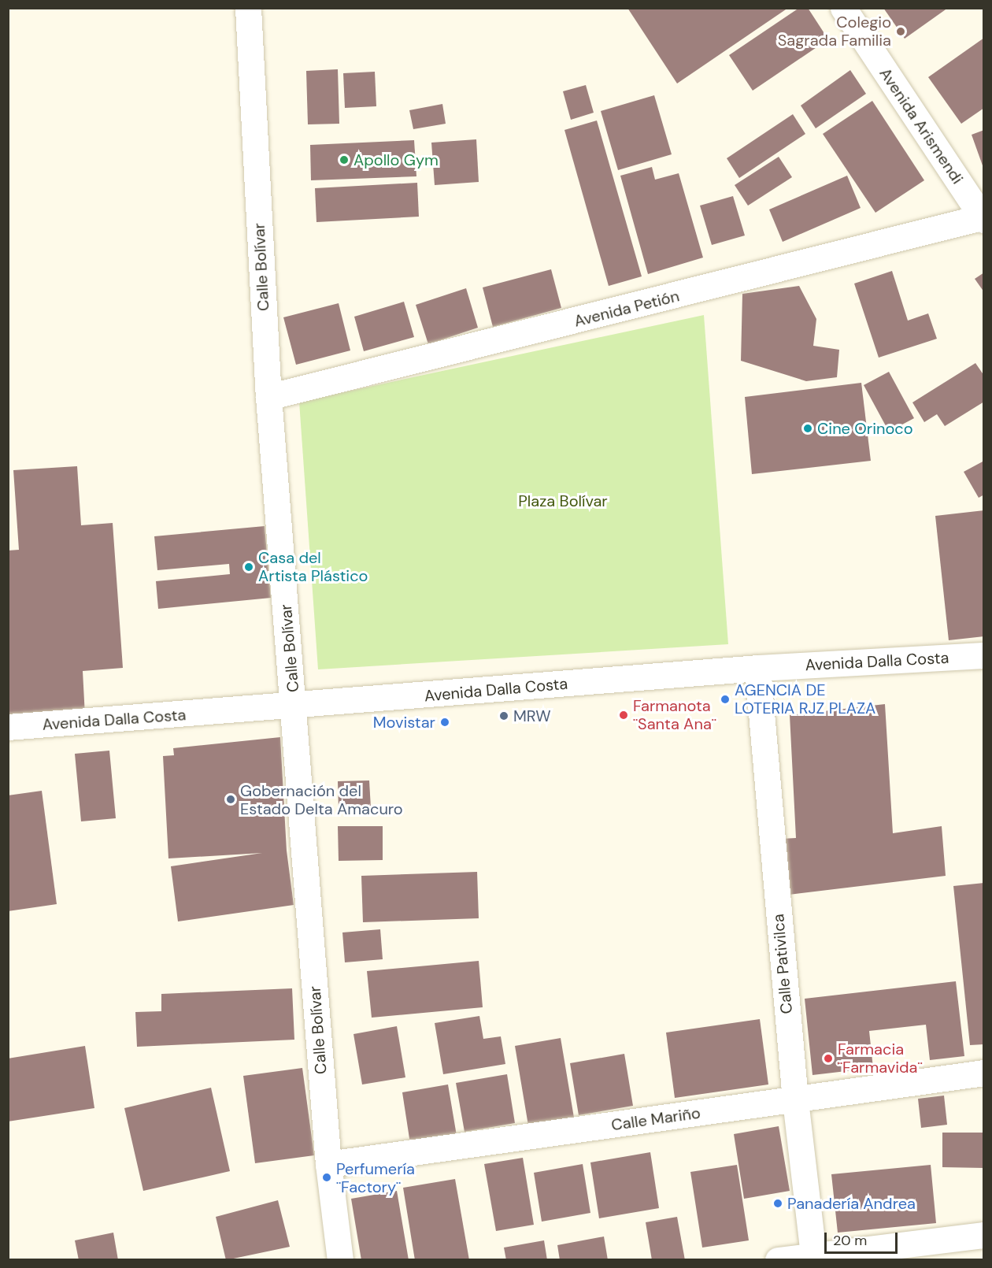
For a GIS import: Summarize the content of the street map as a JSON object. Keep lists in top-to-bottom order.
{
  "streets": {
    "street": [
      "Avenida Arismendi",
      "Calle Bolívar",
      "Avenida Petión",
      "Avenida Dalla Costa",
      "Calle Pativilca",
      "Calle Mariño"
    ]
  },
  "crossings": [
    ["Avenida Arismendi", "Avenida Petión"],
    ["Calle Bolívar", "Avenida Petión"],
    ["Calle Bolívar", "Avenida Dalla Costa"],
    ["Calle Bolívar", "Calle Mariño"],
    ["Avenida Dalla Costa", "Calle Pativilca"],
    ["Calle Pativilca", "Calle Mariño"]
  ],
  "parks": ["Plaza Bolívar"],
  "places": [
    "Colegio Sagrada Familia",
    "Apollo Gym",
    "Cine Orinoco",
    "Casa del Artista Plástico",
    "AGENCIA DE LOTERIA RJZ PLAZA",
    "Farmanota ¨Santa Ana¨",
    "MRW",
    "Movistar",
    "Gobernación del Estado Delta Amacuro",
    "Farmacia ¨Farmavida¨",
    "Perfumería ¨Factory¨",
    "Panadería Andrea"
  ],
  "scale_bar": "20 m"
}
